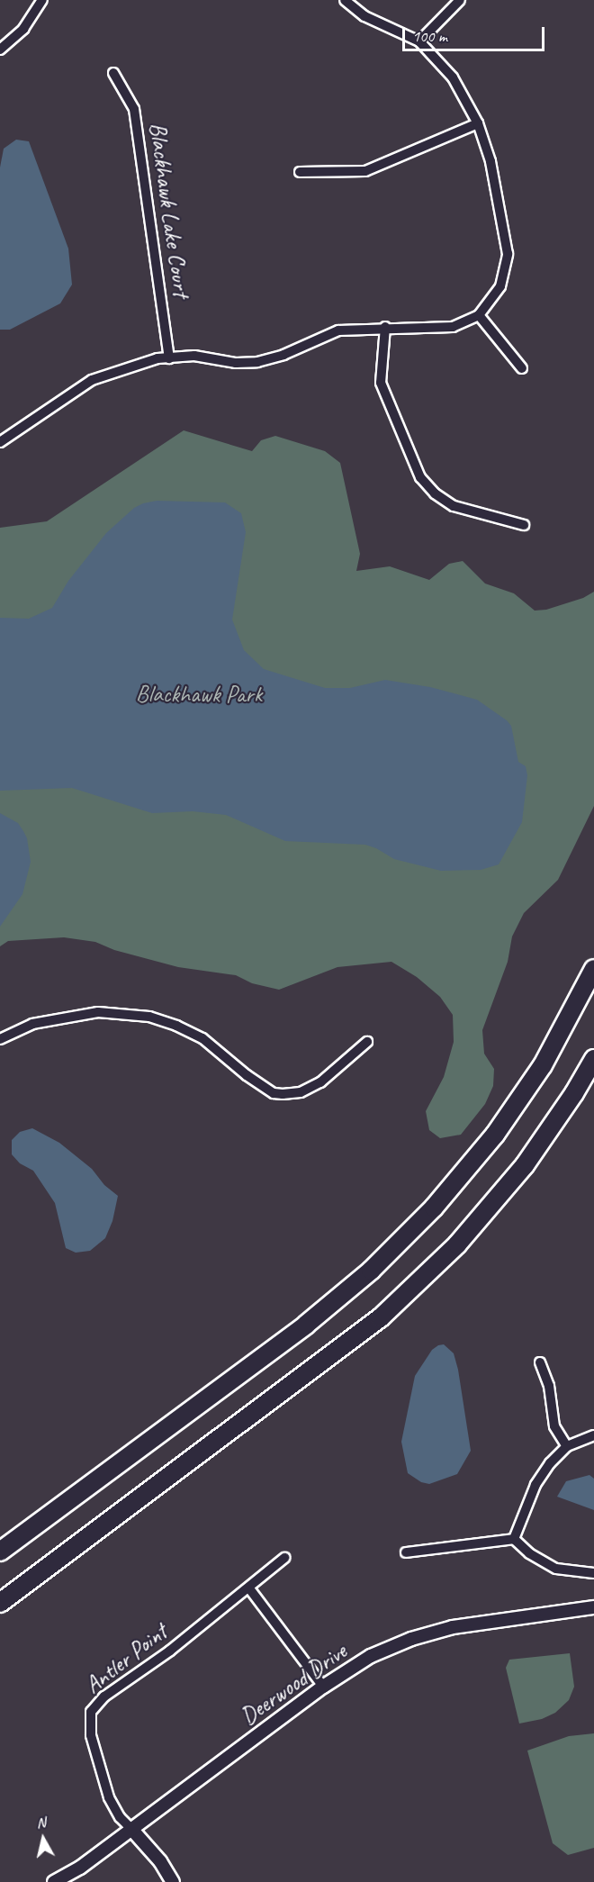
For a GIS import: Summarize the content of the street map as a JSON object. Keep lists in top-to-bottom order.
{
  "streets": {
    "street": ["Blackhawk Lake Court", "Antler Point", "Deerwood Drive"]
  },
  "crossings": [
    ["Antler Point", "Deerwood Drive"]
  ],
  "parks": ["Blackhawk Park"],
  "scale_bar": "100 m",
  "north": "top"
}
